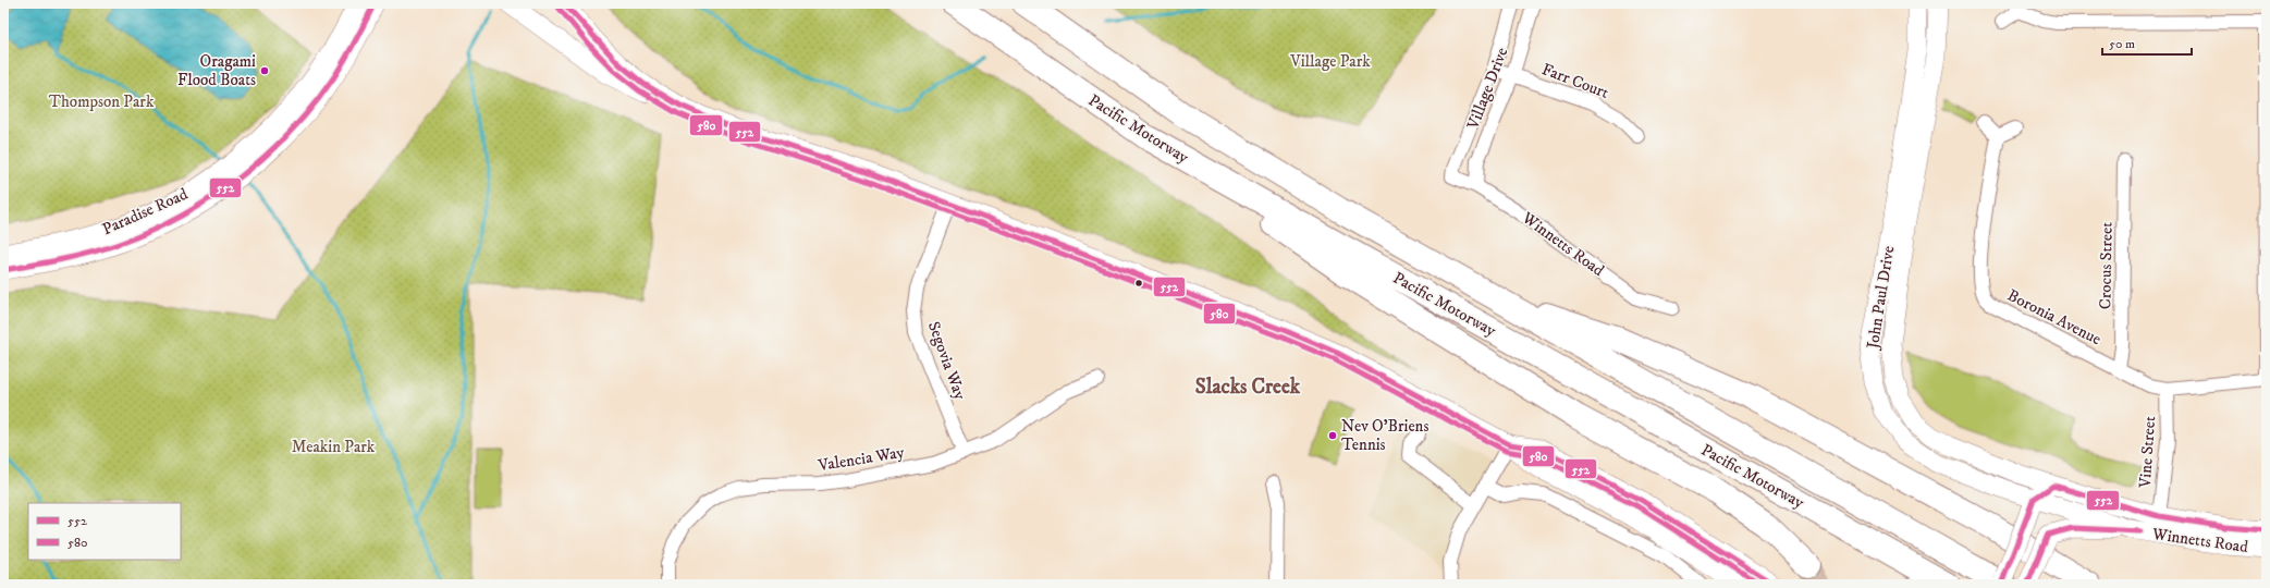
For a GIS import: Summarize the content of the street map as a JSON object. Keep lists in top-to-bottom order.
{
  "streets": {
    "highway": ["Pacific Motorway"],
    "main road": ["Paradise Road", "Winnetts Road", "John Paul Drive"],
    "street": [
      "Farr Court",
      "Village Drive",
      "Crocus Street",
      "Boronia Avenue",
      "Segovia Way",
      "Vine Street",
      "Valencia Way"
    ]
  },
  "crossings": [
    ["Farr Court", "Village Drive"],
    ["Village Drive", "Winnetts Road"],
    ["Winnetts Road", "John Paul Drive"],
    ["Winnetts Road", "Vine Street"],
    ["Crocus Street", "Boronia Avenue"],
    ["Boronia Avenue", "Vine Street"],
    ["Segovia Way", "Valencia Way"]
  ],
  "districts": ["Slacks Creek"],
  "parks": ["Village Park", "Thompson Park", "Meakin Park"],
  "places": ["Oragami Flood Boats", "Nev O'Briens Tennis"],
  "lines": ["transit line 552", "transit line 580"],
  "legend": ["552", "580"],
  "scale_bar": "50 m"
}
